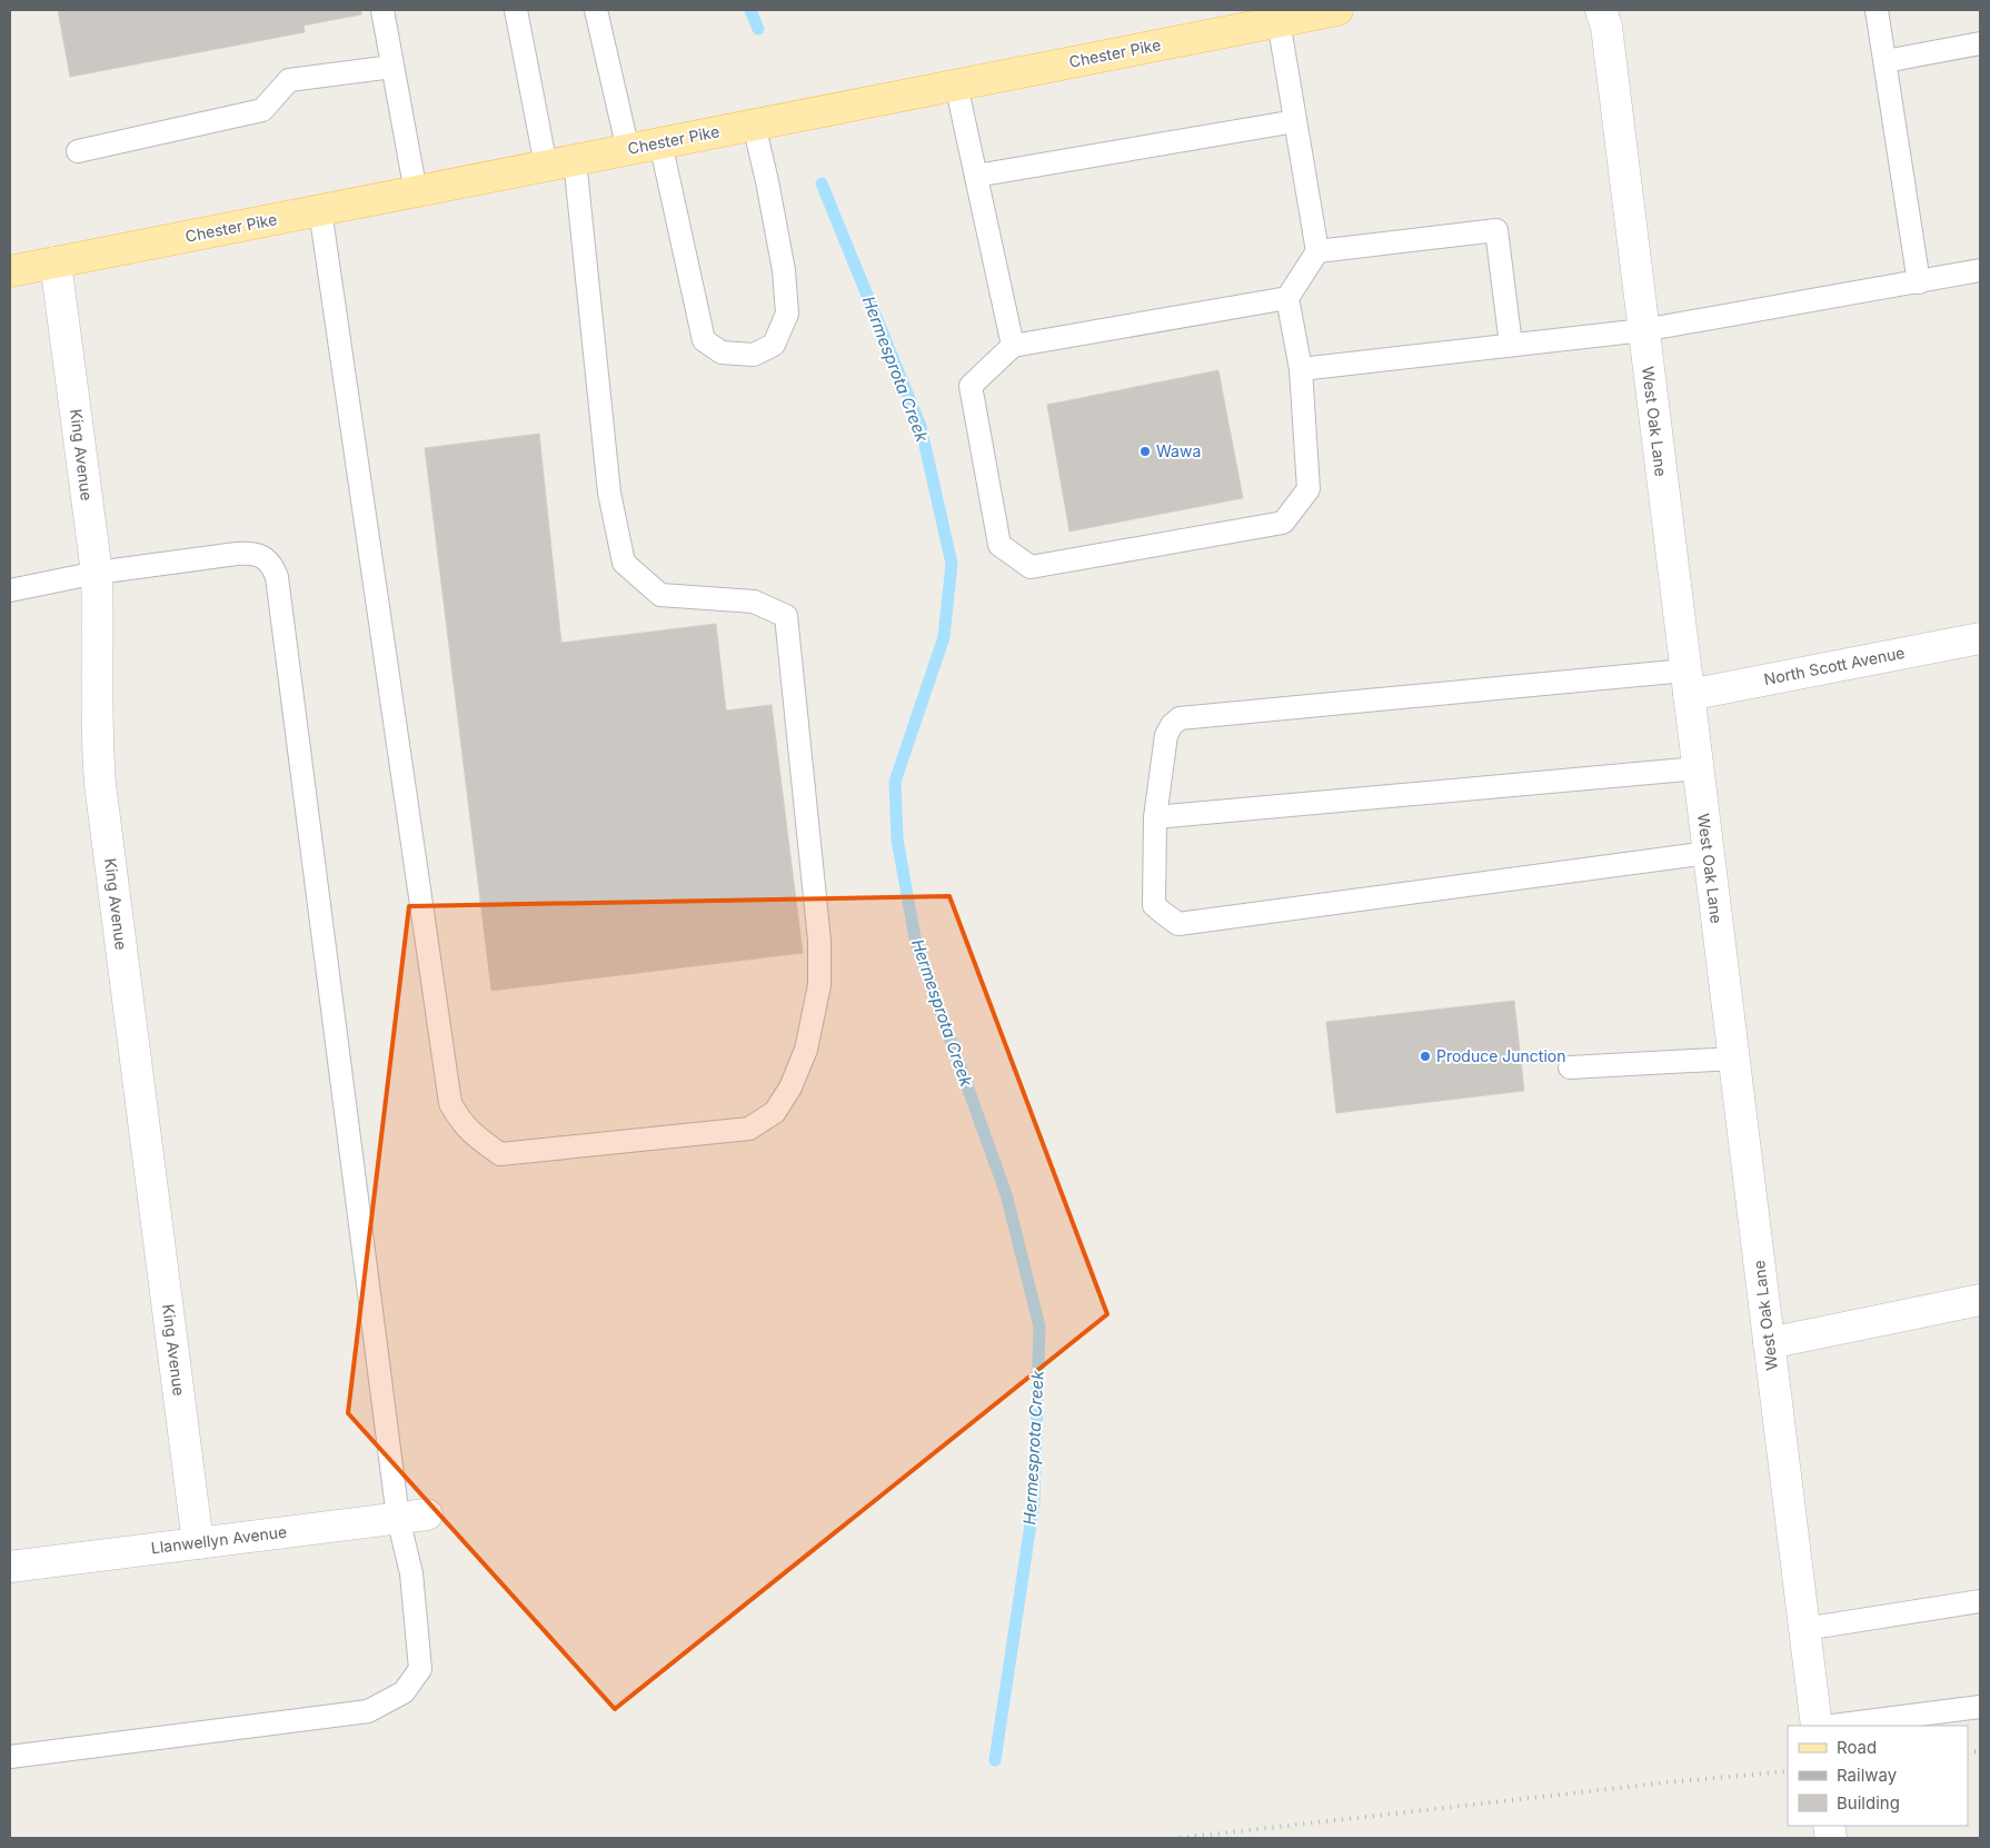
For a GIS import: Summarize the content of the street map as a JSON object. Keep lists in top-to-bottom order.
{
  "streets": {
    "main road": ["Chester Pike"],
    "street": [
      "West Oak Lane",
      "King Avenue",
      "North Scott Avenue",
      "Llanwellyn Avenue"
    ]
  },
  "crossings": [
    ["Chester Pike", "King Avenue"],
    ["West Oak Lane", "North Scott Avenue"],
    ["King Avenue", "Llanwellyn Avenue"]
  ],
  "water": ["Hermesprota Creek"],
  "places": ["Wawa", "Produce Junction"],
  "legend": ["Road", "Railway", "Building"]
}
